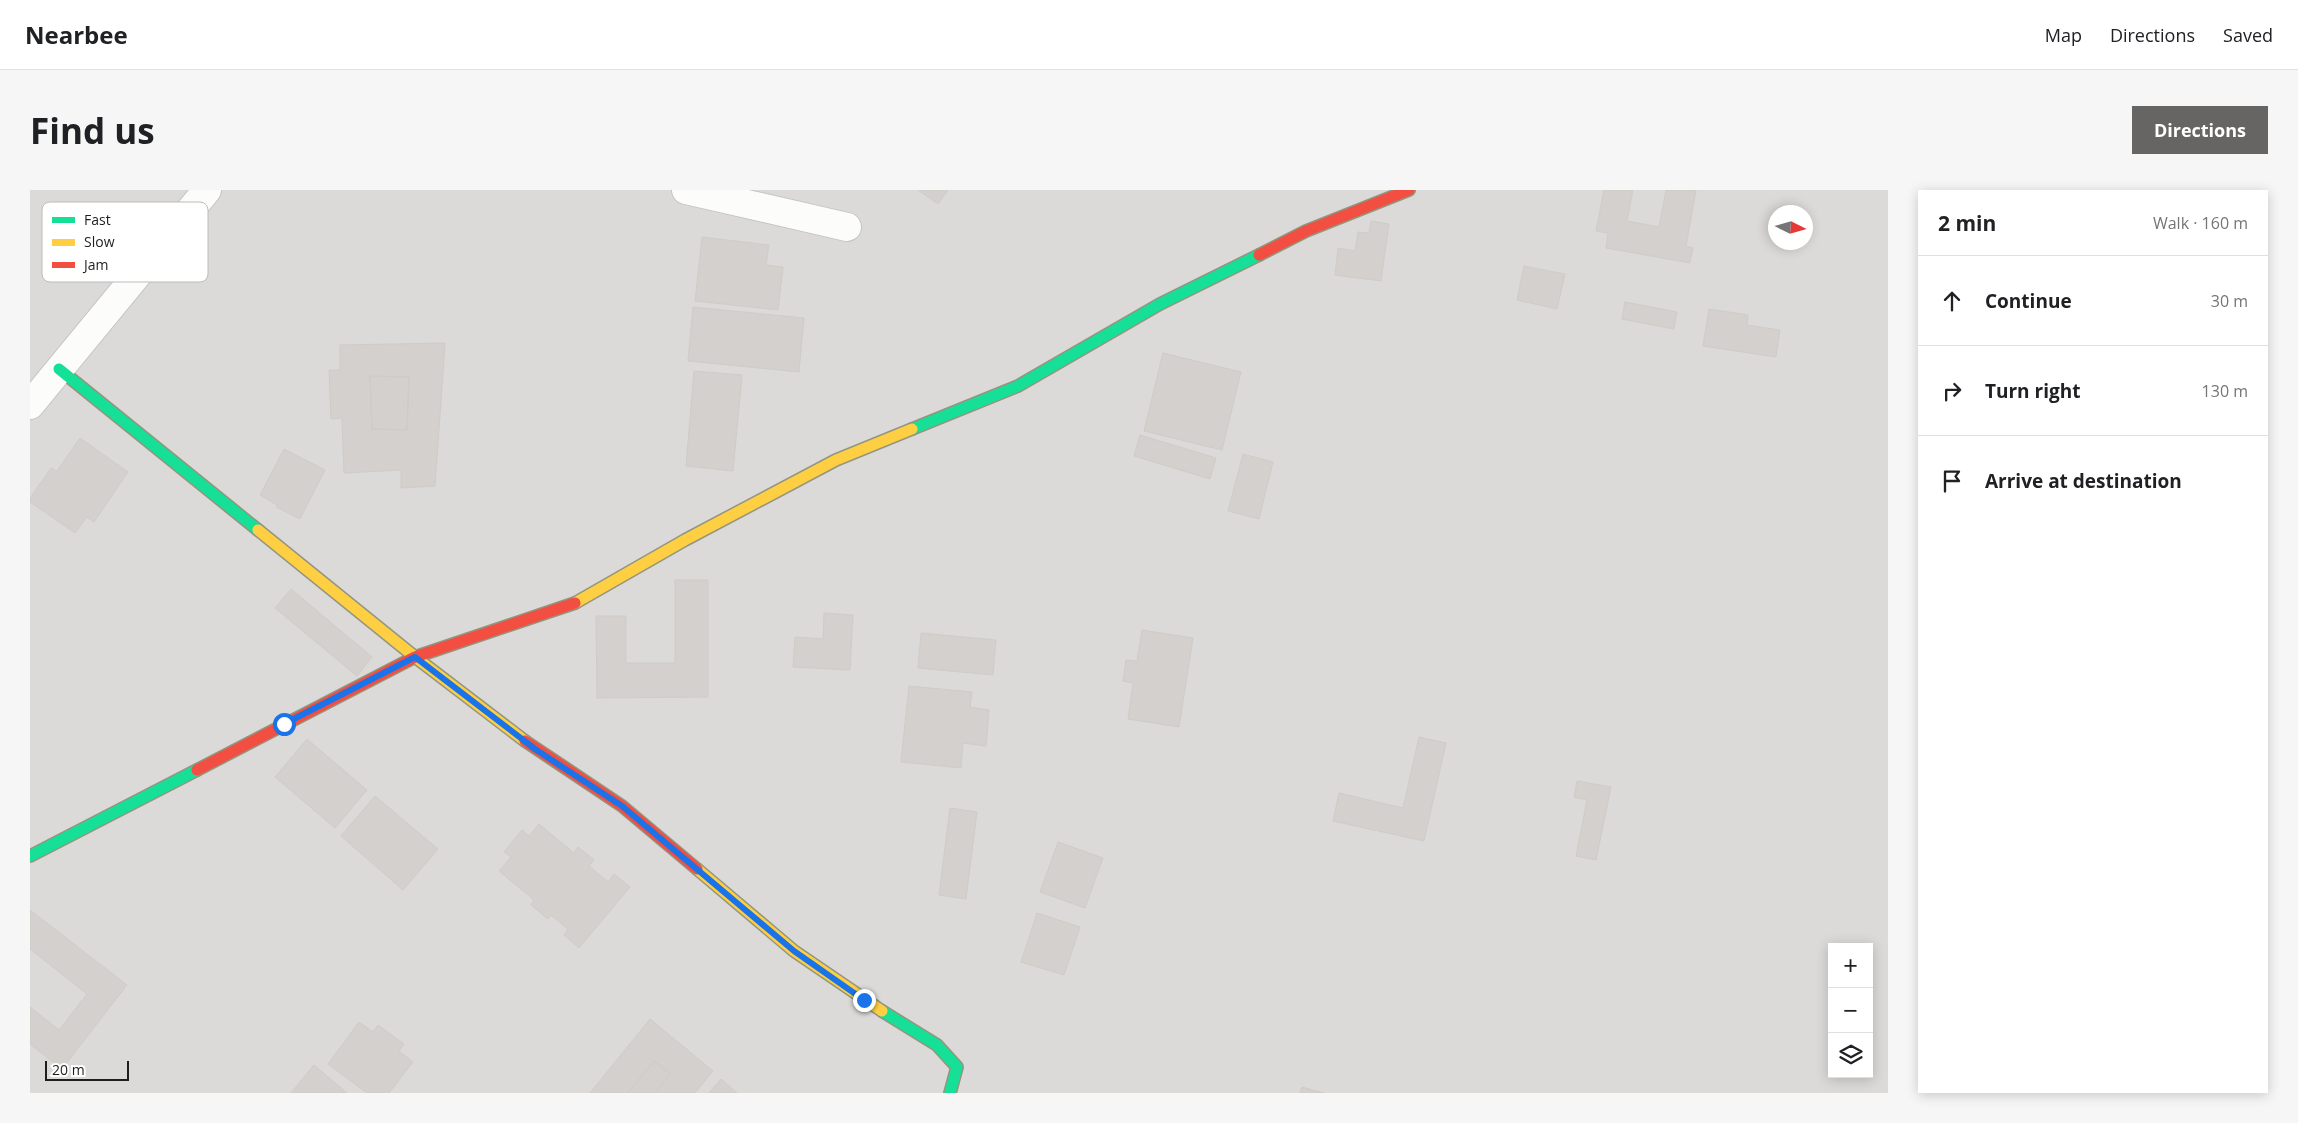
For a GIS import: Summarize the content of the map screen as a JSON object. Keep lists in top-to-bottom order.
{
  "legend": ["Fast", "Slow", "Jam"],
  "scale_bar": "20 m",
  "north": "right",
  "page": {
    "header": "Nearbee",
    "nav": ["Map", "Directions", "Saved"],
    "buttons": "Directions",
    "title": "Find us",
    "heading": ["2 min", "Walk · 160 m"],
    "list": [
      ["Continue", "30 m"],
      ["Turn right", "130 m"],
      "Arrive at destination"
    ],
    "map_buttons": ["+", "−"],
    "scale": "20 m"
  }
}
